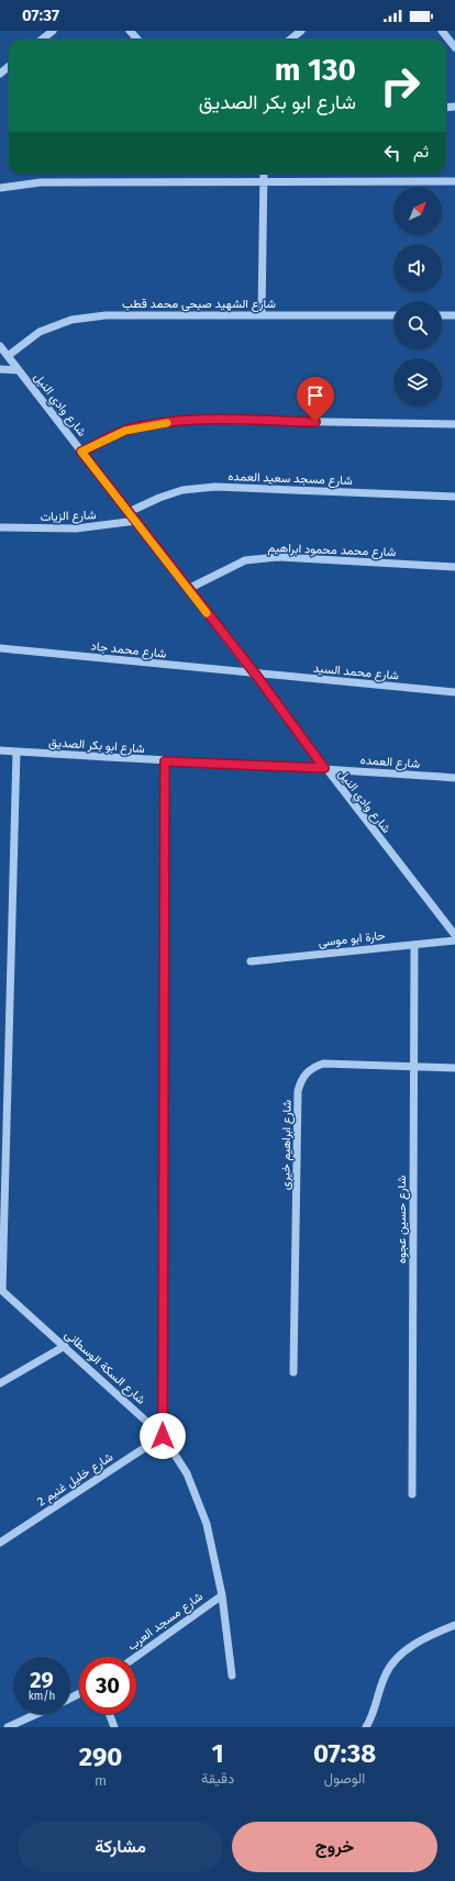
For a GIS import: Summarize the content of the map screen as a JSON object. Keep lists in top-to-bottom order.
{
  "streets": {
    "street": [
      "شارع الشهيد صبحى محمد قطب",
      "شارع وادي النيل",
      "شارع مسجد سعيد العمده",
      "شارع الزيات",
      "شارع محمد محمود ابراهيم",
      "شارع محمد جاد",
      "شارع محمد السيد",
      "شارع ابو بكر الصديق",
      "شارع العمده",
      "حارة ابو موسى",
      "شارع ابراهيم خيرى",
      "شارع حسين عجوه",
      "شارع السكة الوسطانى",
      "شارع خليل غنيم 2",
      "شارع مسجد العرب"
    ]
  },
  "crossings": [
    ["شارع الشهيد صبحى محمد قطب", "شارع وادي النيل"],
    ["شارع وادي النيل", "شارع مسجد سعيد العمده"],
    ["شارع وادي النيل", "شارع الزيات"],
    ["شارع وادي النيل", "شارع محمد محمود ابراهيم"],
    ["شارع وادي النيل", "شارع محمد جاد"],
    ["شارع وادي النيل", "شارع محمد السيد"],
    ["شارع وادي النيل", "شارع ابو بكر الصديق"],
    ["شارع وادي النيل", "شارع العمده"],
    ["شارع محمد جاد", "شارع محمد السيد"],
    ["شارع ابو بكر الصديق", "شارع العمده"],
    ["حارة ابو موسى", "شارع حسين عجوه"],
    ["شارع ابراهيم خيرى", "شارع حسين عجوه"],
    ["شارع السكة الوسطانى", "شارع خليل غنيم 2"],
    ["شارع السكة الوسطانى", "شارع مسجد العرب"]
  ],
  "north": "top right",
  "page": {
    "status": "07:37",
    "turn": ["130 m", "شارع ابو بكر الصديق"],
    "then": "ثم",
    "speed": "29 km/h",
    "limit": "30",
    "eta": [
      "07:38",
      "الوصول",
      "1",
      "دقيقة",
      "290",
      "m"
    ],
    "buttons": ["خروج", "مشاركة"]
  }
}
